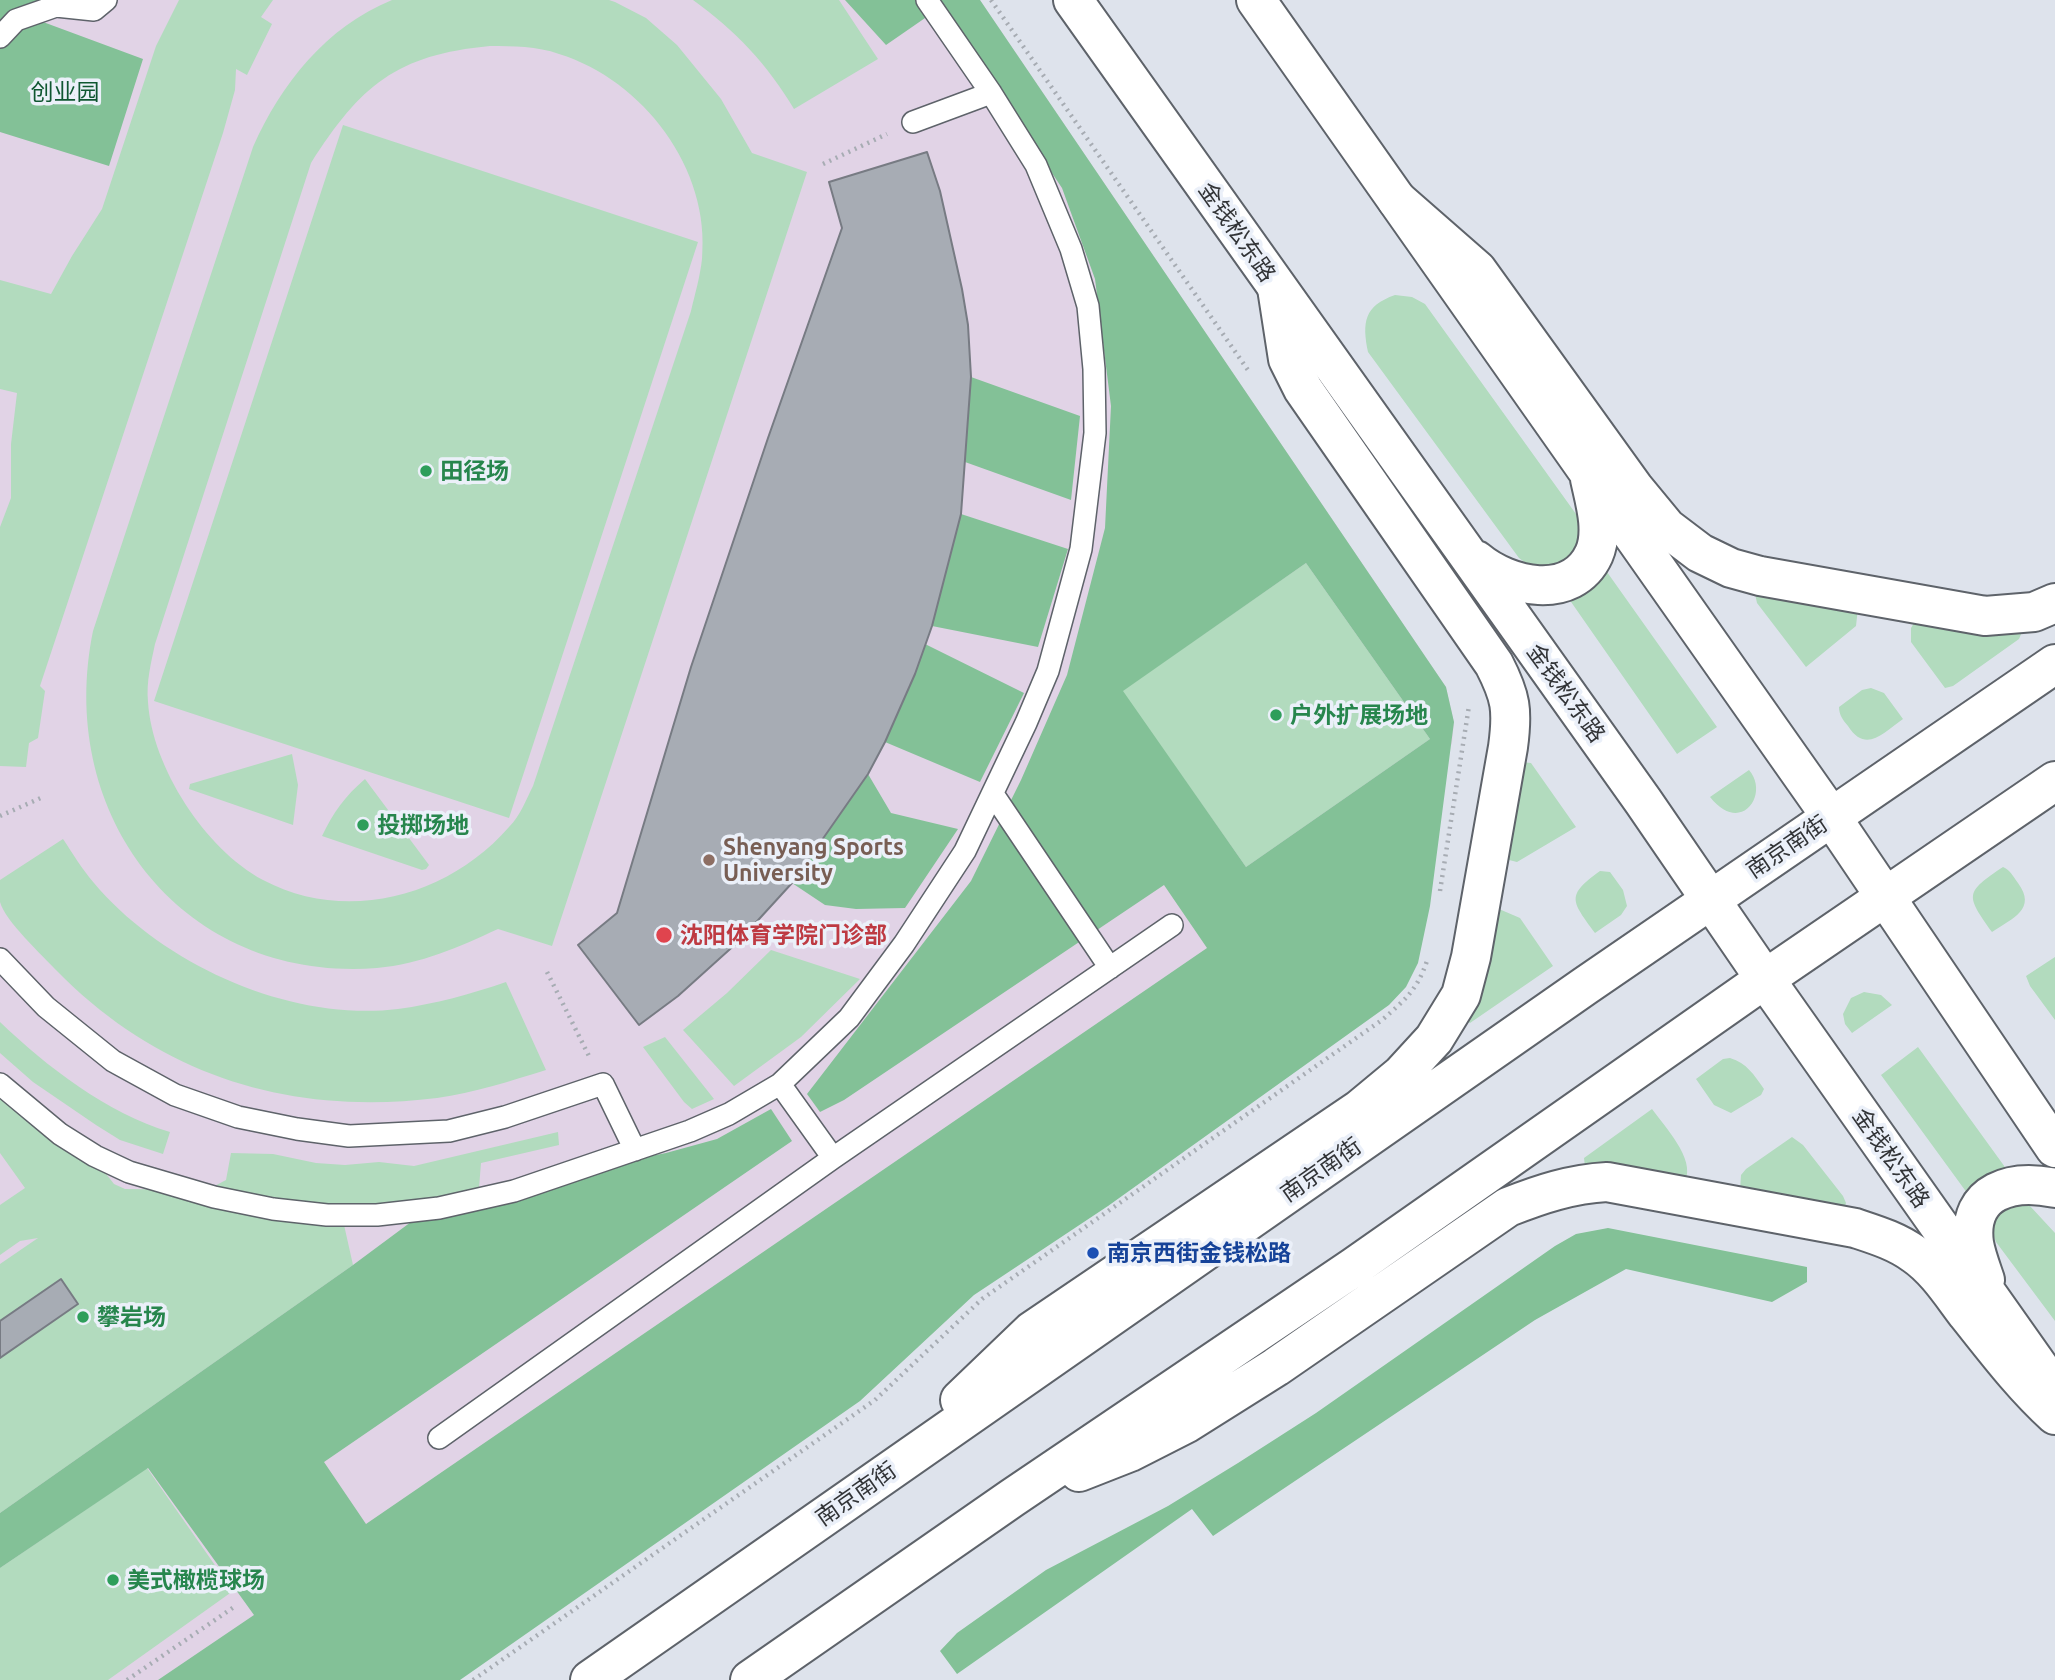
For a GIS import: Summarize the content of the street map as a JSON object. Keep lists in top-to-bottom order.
{
  "streets": {
    "main road": ["金钱松东路", "南京南街"]
  },
  "crossings": [
    ["金钱松东路", "南京南街"]
  ],
  "parks": ["创业园"],
  "places": [
    "田径场",
    "户外扩展场地",
    "投掷场地",
    "Shenyang Sports University",
    "沈阳体育学院门诊部",
    "南京西街金钱松路",
    "攀岩场",
    "美式橄榄球场"
  ]
}
